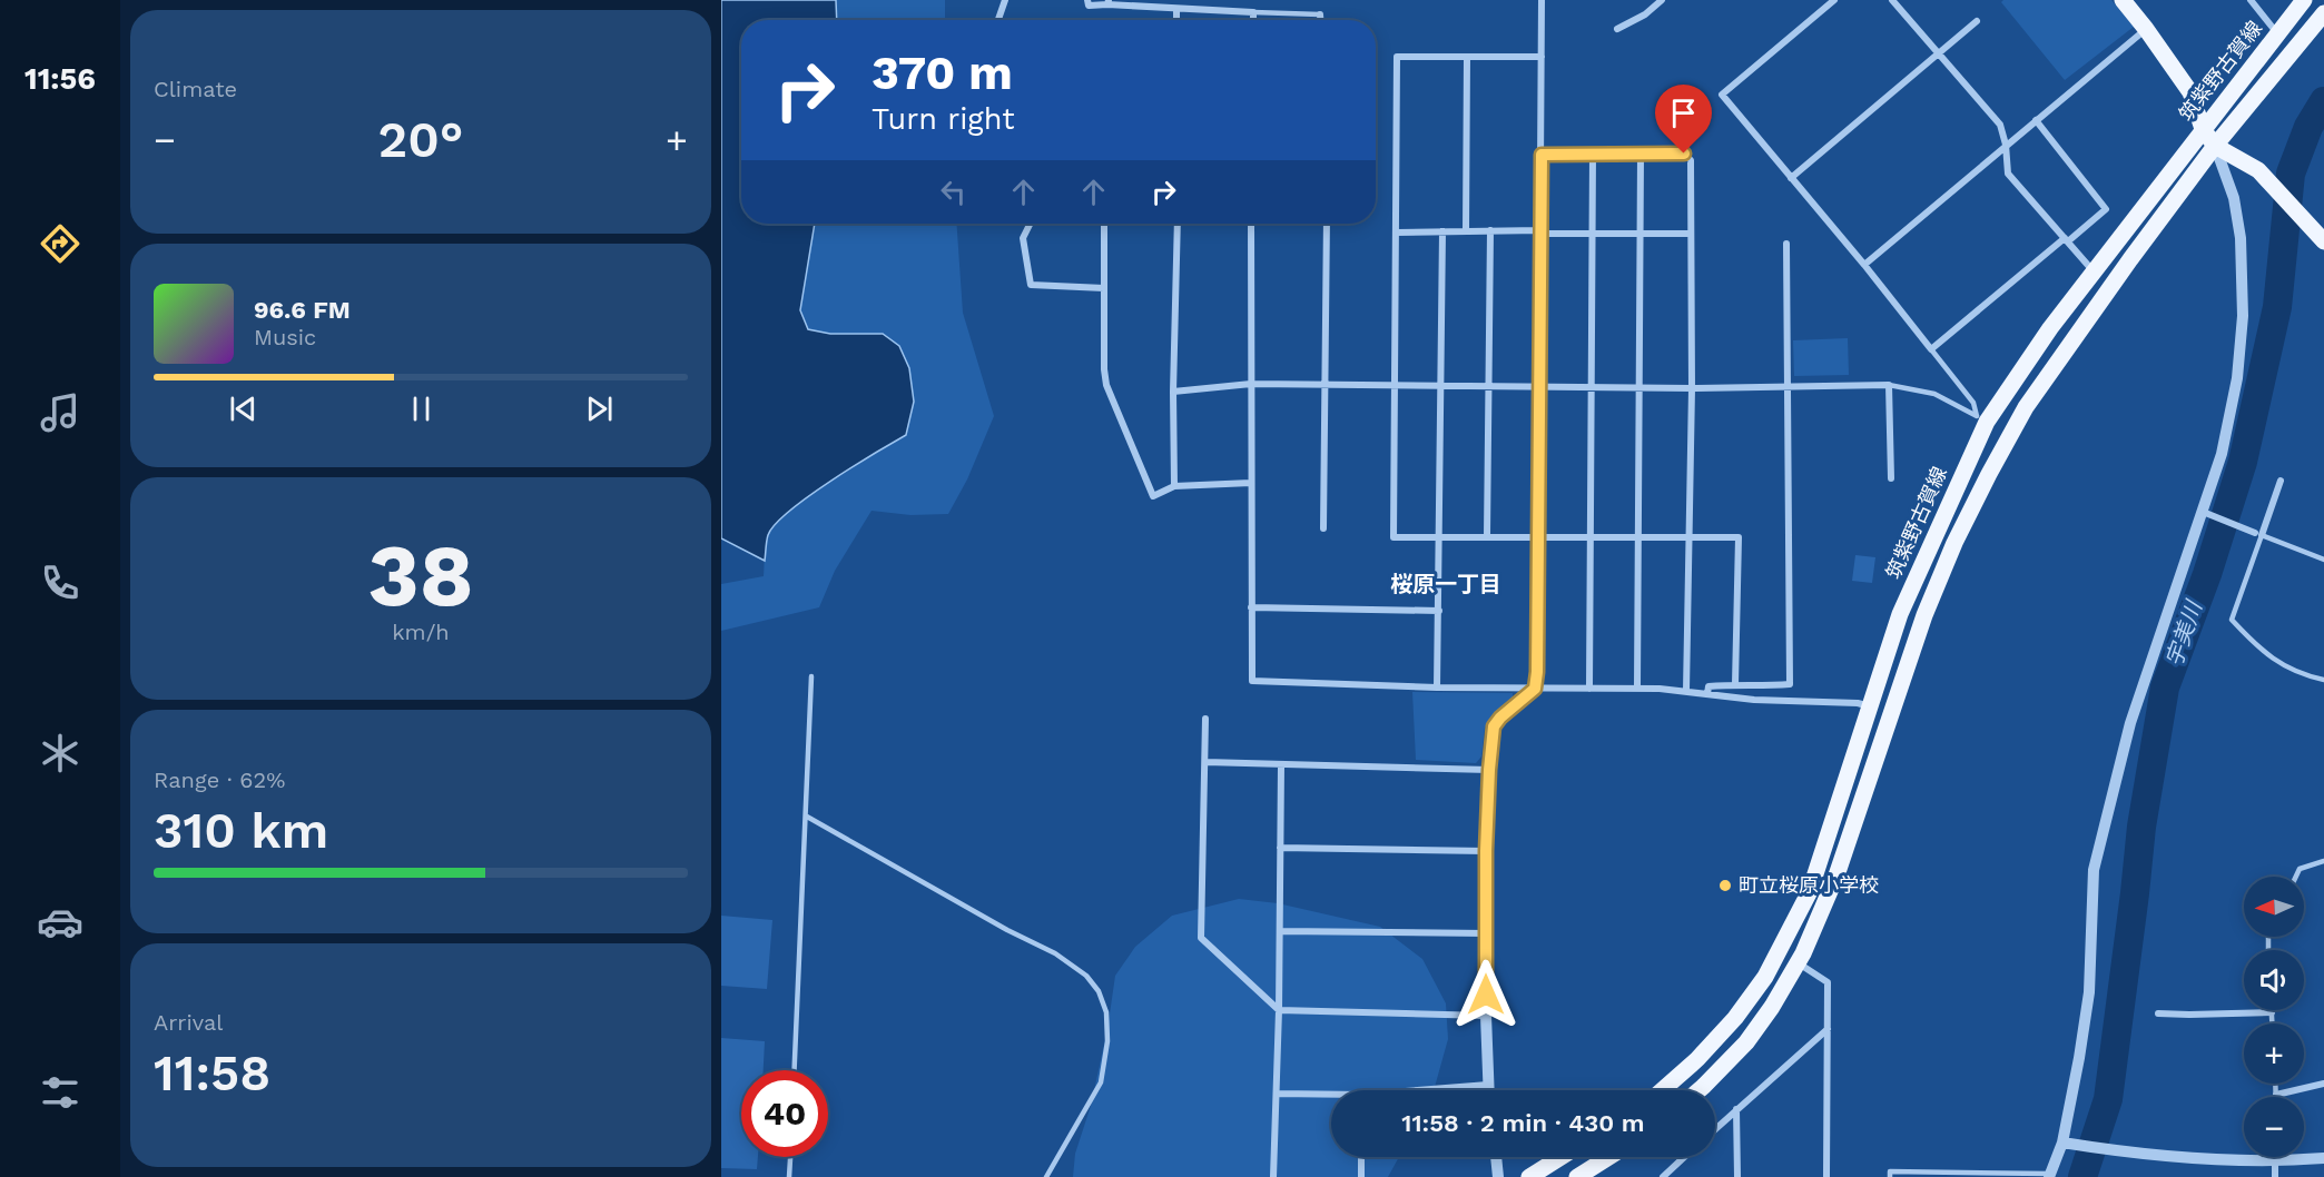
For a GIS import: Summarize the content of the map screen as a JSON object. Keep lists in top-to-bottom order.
{
  "streets": {
    "main road": ["筑紫野古賀線"]
  },
  "districts": ["桜原一丁目"],
  "water": ["宇美川"],
  "places": ["町立桜原小学校"],
  "north": "left",
  "page": {
    "tabs": "11:56",
    "tile": [
      "Climate",
      ["38", "km/h"],
      ["Range · 62%", "310 km"],
      ["Arrival", "11:58"]
    ],
    "turn": ["370 m", "Turn right"],
    "heat": ["−", "20°", "+"],
    "song": ["96.6 FM", "Music"],
    "map_buttons": ["+", "−"],
    "limit": "40",
    "trip": "11:58 · 2 min · 430 m"
  }
}
